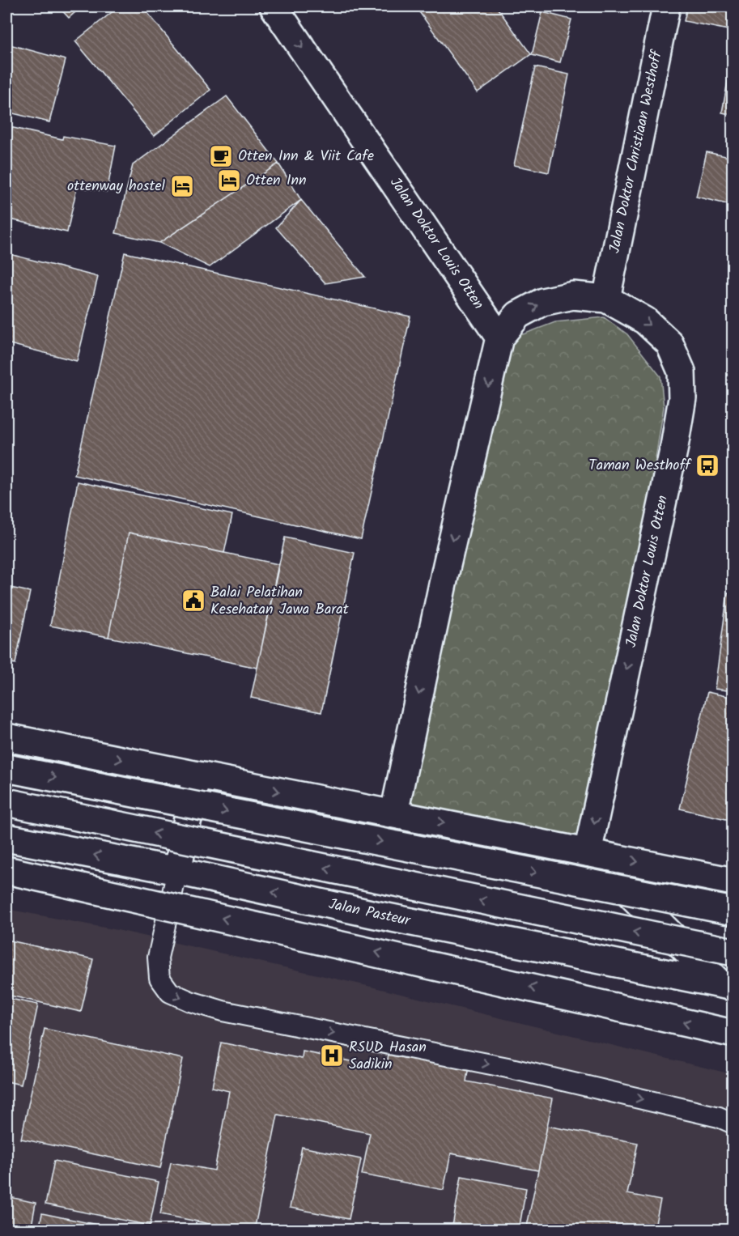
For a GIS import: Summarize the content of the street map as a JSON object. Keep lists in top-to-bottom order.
{
  "streets": {
    "main road": ["Jalan Doktor Christiaan Westhoff", "Jalan Doktor Louis Otten", "Jalan Pasteur"]
  },
  "crossings": [
    ["Jalan Doktor Christiaan Westhoff", "Jalan Doktor Louis Otten"]
  ],
  "one_way": ["Jalan Doktor Louis Otten"],
  "places": {
    "cafe": ["Otten Inn & Viit Cafe"],
    "hotel": ["Otten Inn", "ottenway hostel"],
    "bus stop": ["Taman Westhoff"],
    "public building": ["Balai Pelatihan Kesehatan Jawa Barat"],
    "hospital": ["RSUD Hasan Sadikin"]
  }
}
